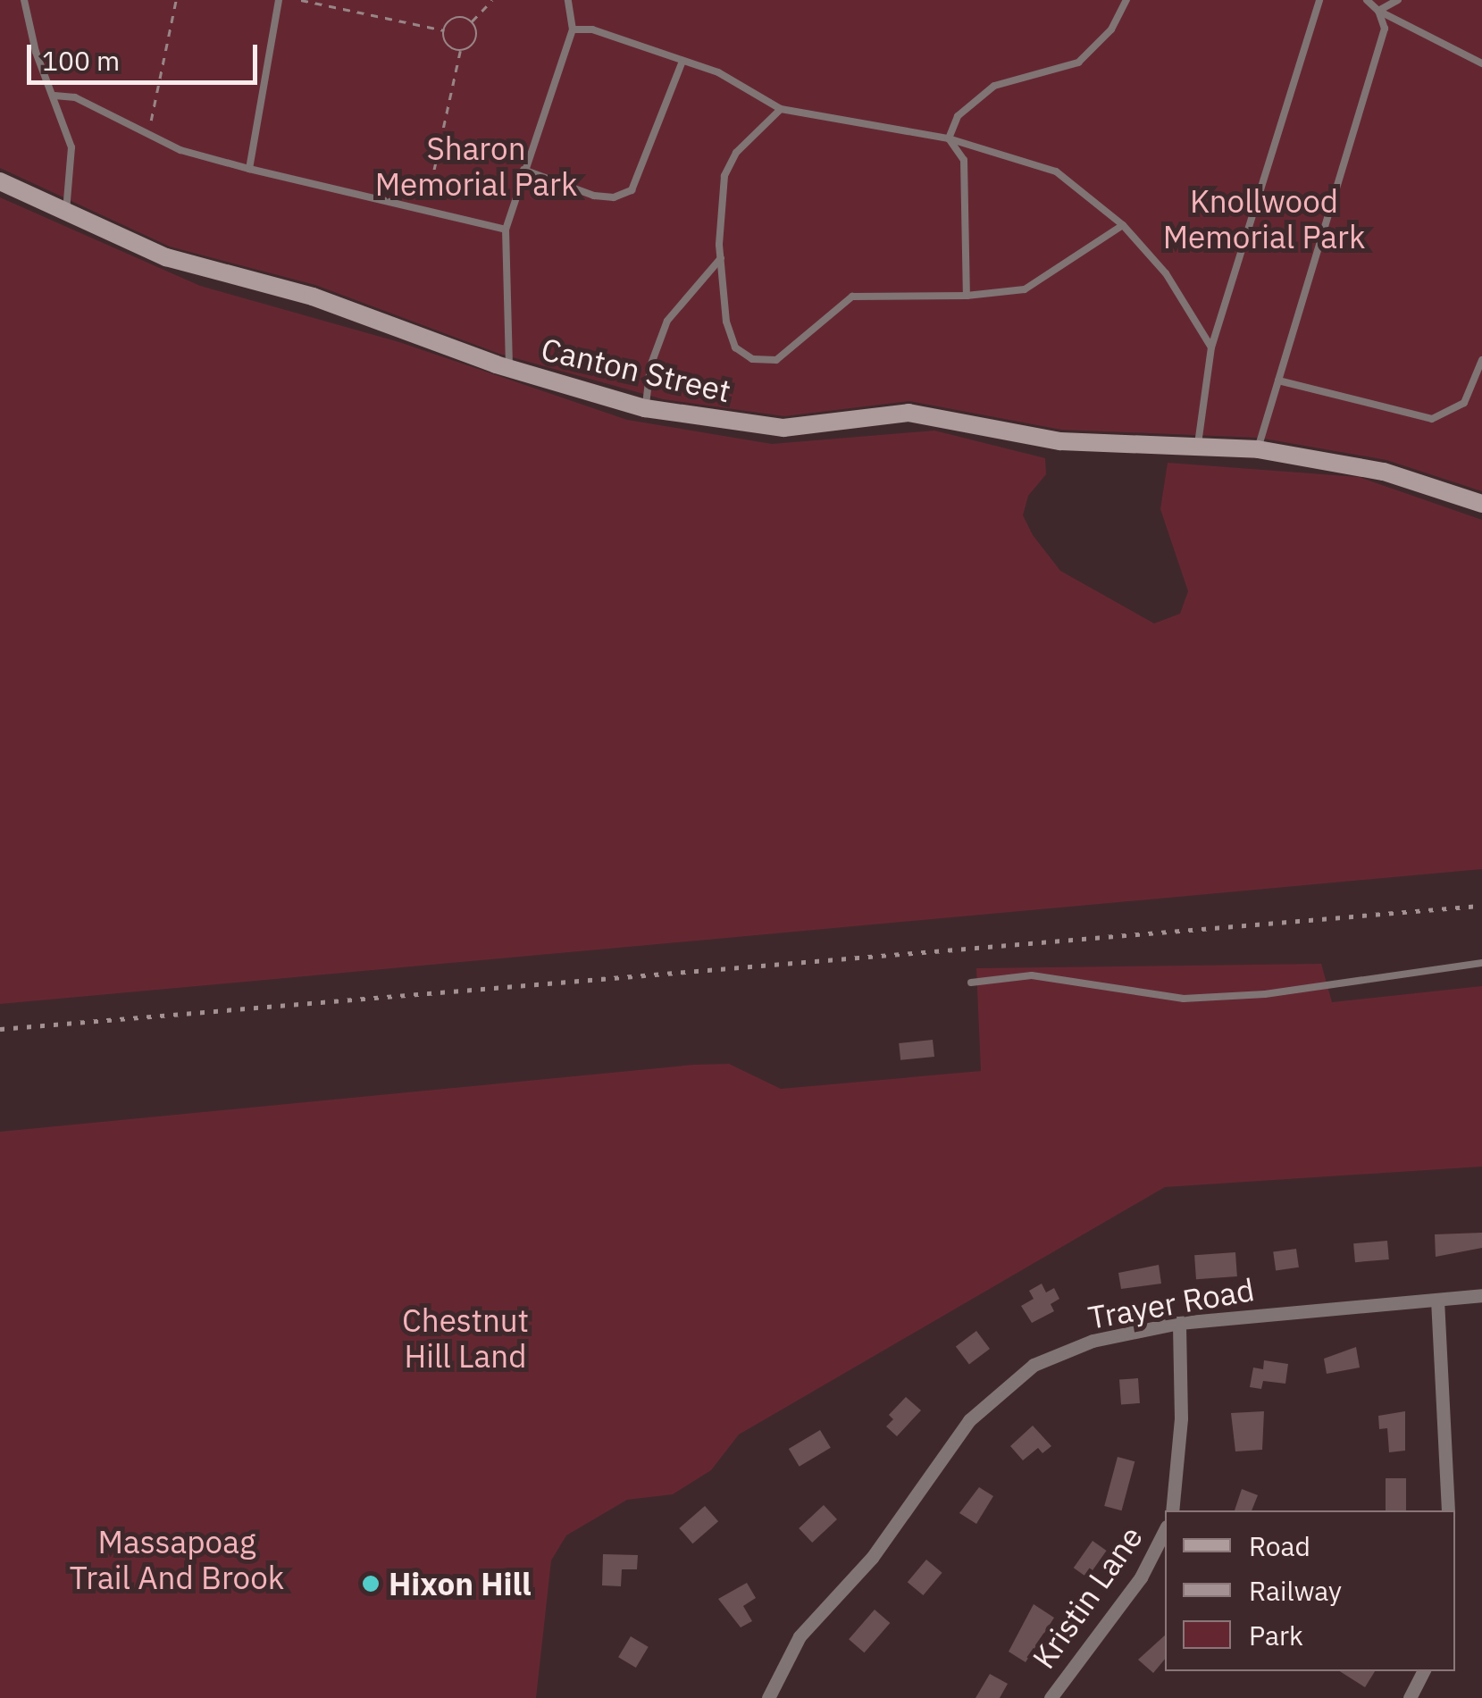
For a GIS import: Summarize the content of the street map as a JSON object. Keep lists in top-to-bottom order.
{
  "streets": {
    "street": ["Canton Street", "Trayer Road", "Kristin Lane"]
  },
  "crossings": [
    ["Trayer Road", "Kristin Lane"]
  ],
  "parks": [
    "Sharon Memorial Park",
    "Knollwood Memorial Park",
    "Chestnut Hill Land",
    "Massapoag Trail And Brook"
  ],
  "places": ["Hixon Hill"],
  "legend": ["Road", "Railway", "Park"],
  "scale_bar": "100 m"
}
